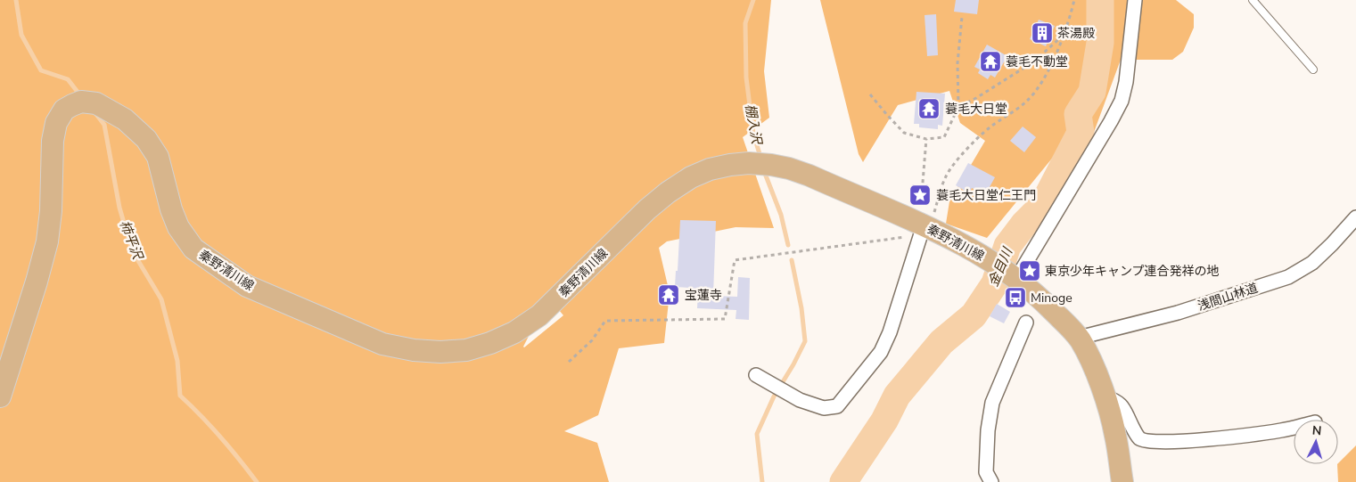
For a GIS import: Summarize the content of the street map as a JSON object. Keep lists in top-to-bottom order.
{
  "streets": {
    "main road": ["秦野清川線"],
    "street": ["浅間山林道"]
  },
  "crossings": [
    ["秦野清川線", "浅間山林道"]
  ],
  "water": ["棚入沢", "柿平沢", "金目川"],
  "places": {
    "building": ["茶湯殿"],
    "temple": ["蓑毛不動堂", "蓑毛大日堂", "宝蓮寺"],
    "place": ["蓑毛大日堂仁王門", "東京少年キャンプ連合発祥の地"],
    "bus stop": ["Minoge"]
  },
  "north": "top"
}
